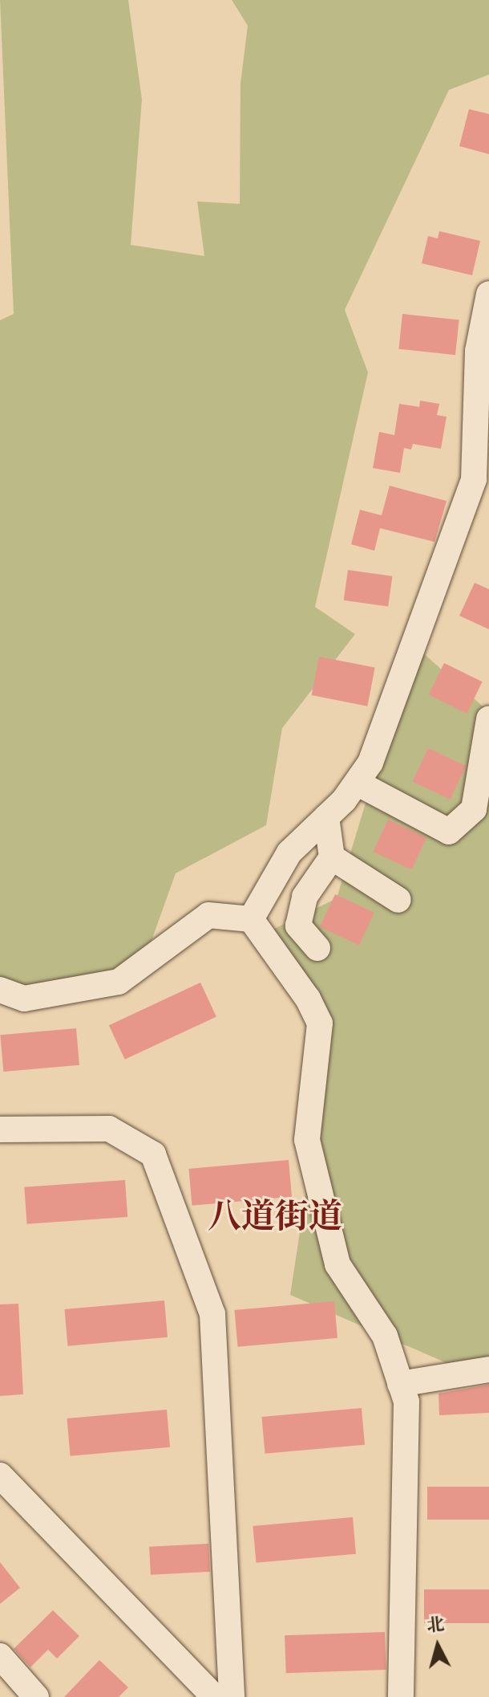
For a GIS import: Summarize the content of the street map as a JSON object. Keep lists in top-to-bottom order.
{
  "districts": ["八道街道"],
  "north": "top"
}
